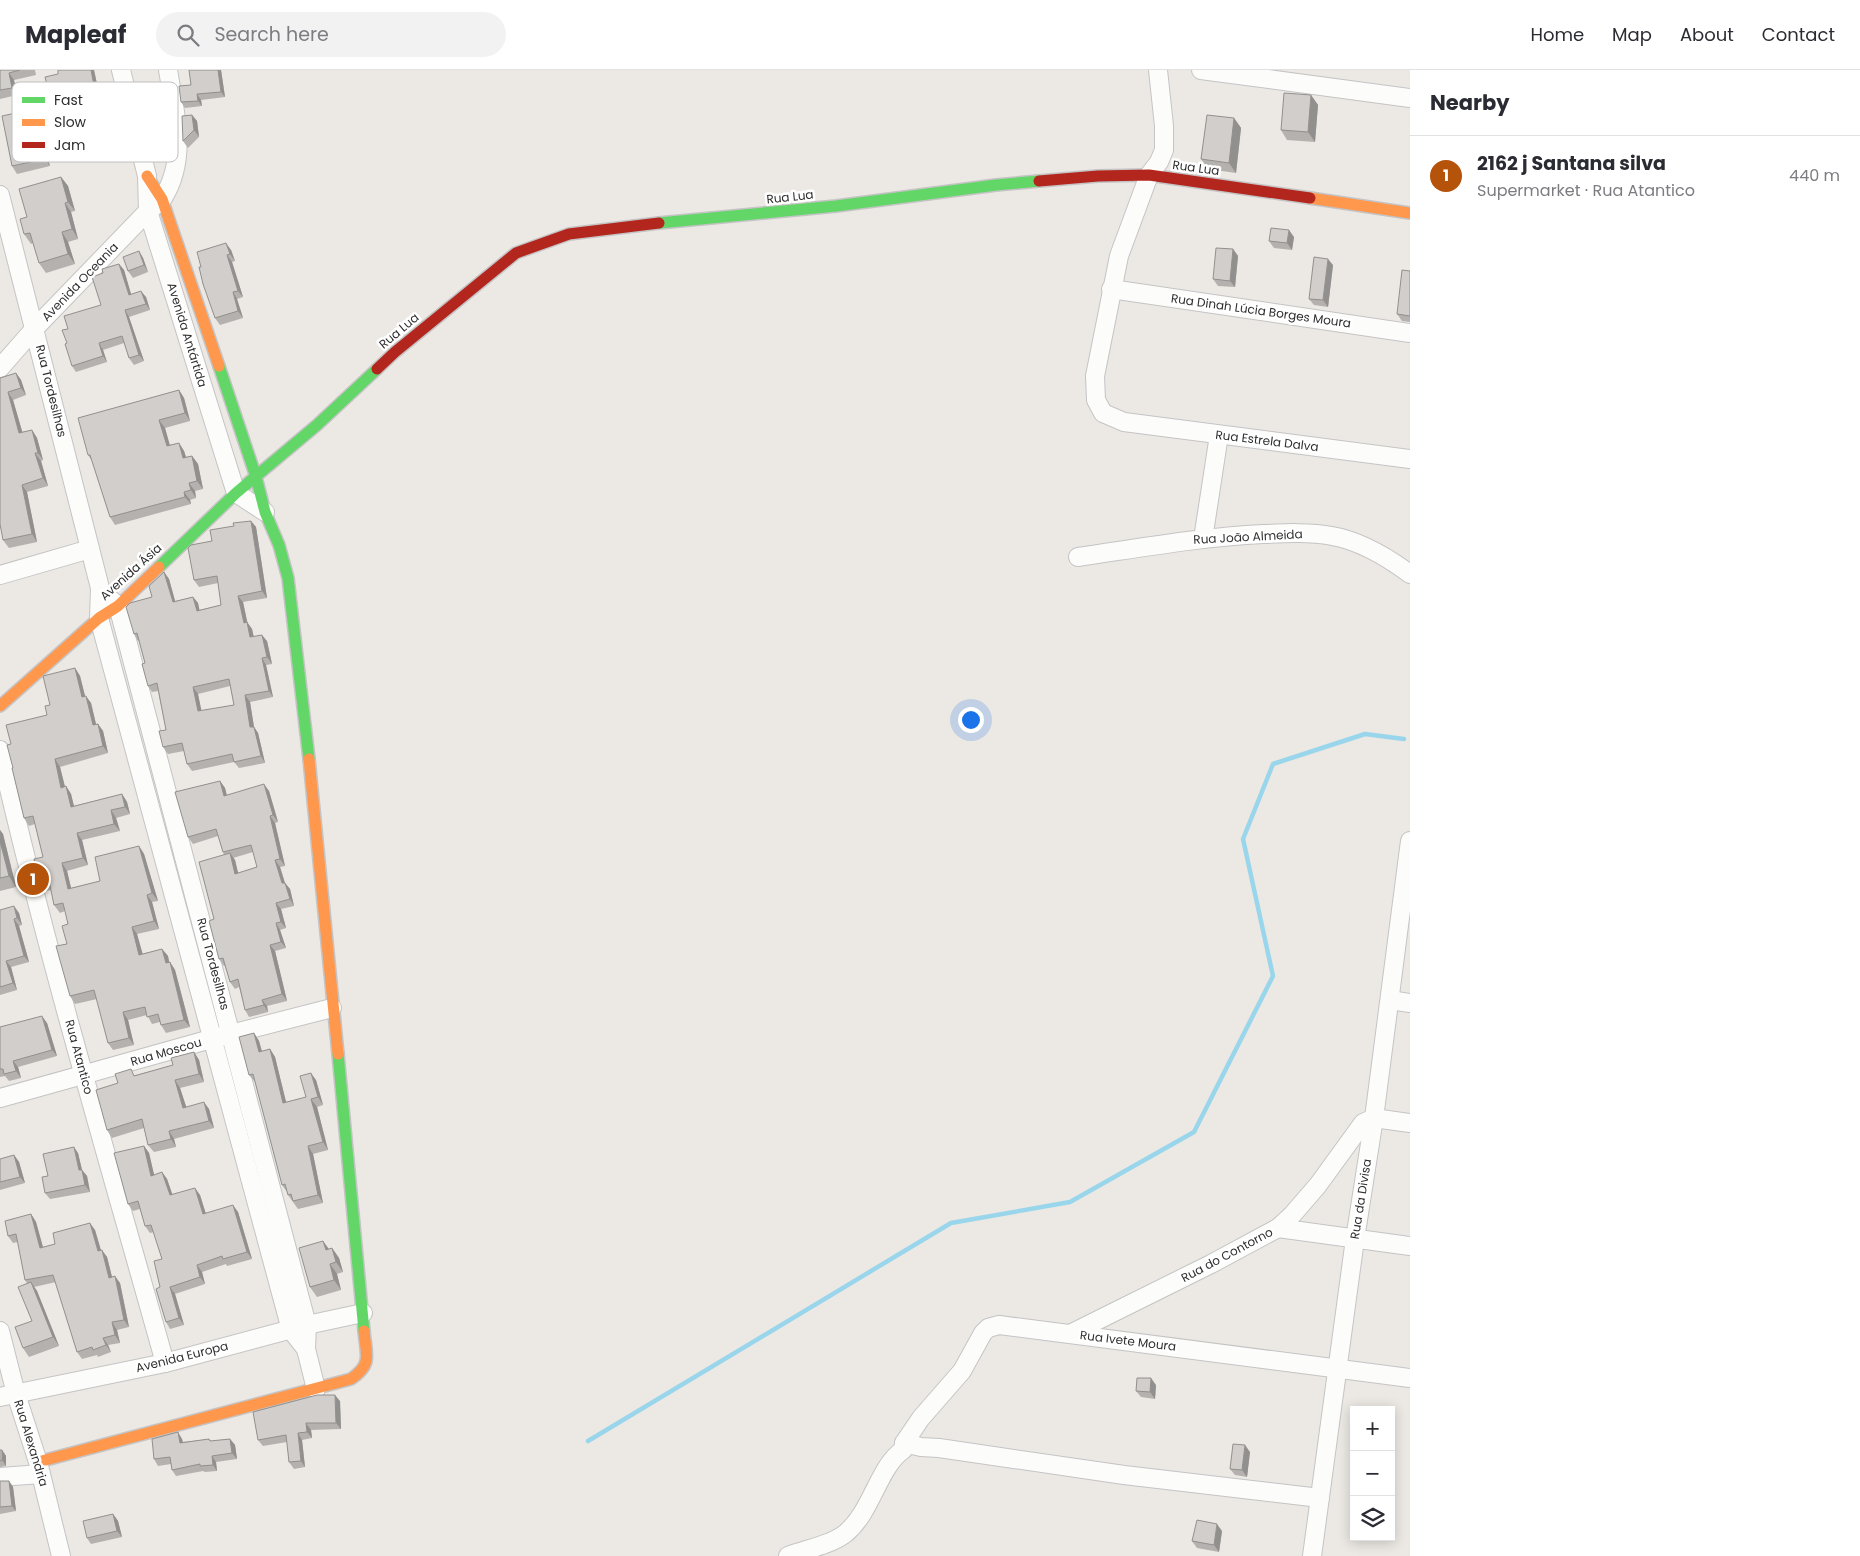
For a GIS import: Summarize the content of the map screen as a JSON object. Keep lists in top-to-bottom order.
{
  "streets": {
    "street": [
      "Rua Lua",
      "Avenida Oceania",
      "Rua Dinah Lúcia Borges Moura",
      "Avenida Antártida",
      "Rua Tordesilhas",
      "Rua Estrela Dalva",
      "Rua João Almeida",
      "Avenida Ásia",
      "Rua Moscou",
      "Rua Atantico",
      "Rua da Divisa",
      "Rua do Contorno",
      "Rua Ivete Moura",
      "Avenida Europa",
      "Rua Alexandria"
    ]
  },
  "crossings": [
    ["Rua Lua", "Avenida Antártida"],
    ["Rua Lua", "Rua Estrela Dalva"],
    ["Rua Lua", "Avenida Ásia"],
    ["Avenida Oceania", "Avenida Antártida"],
    ["Avenida Oceania", "Rua Tordesilhas"],
    ["Rua Dinah Lúcia Borges Moura", "Rua Estrela Dalva"],
    ["Avenida Antártida", "Rua Tordesilhas"],
    ["Avenida Antártida", "Avenida Ásia"],
    ["Avenida Antártida", "Rua Moscou"],
    ["Avenida Antártida", "Avenida Europa"],
    ["Rua Tordesilhas", "Avenida Ásia"],
    ["Rua Tordesilhas", "Rua Moscou"],
    ["Rua Tordesilhas", "Avenida Europa"],
    ["Rua Moscou", "Rua Atantico"],
    ["Rua Atantico", "Avenida Europa"],
    ["Rua da Divisa", "Rua do Contorno"],
    ["Rua da Divisa", "Rua Ivete Moura"],
    ["Rua do Contorno", "Rua Ivete Moura"],
    ["Avenida Europa", "Rua Alexandria"]
  ],
  "legend": ["Fast", "Slow", "Jam"],
  "page": {
    "header": "Mapleaf",
    "search": "Search here",
    "nav": [
      "Home",
      "Map",
      "About",
      "Contact"
    ],
    "heading": "Nearby",
    "list": [
      {
        "mark": "1",
        "name": "2162 j Santana silva",
        "note": "Supermarket · Rua Atantico",
        "value": "440 m"
      }
    ],
    "pins": "1",
    "map_buttons": ["+", "−"]
  }
}
